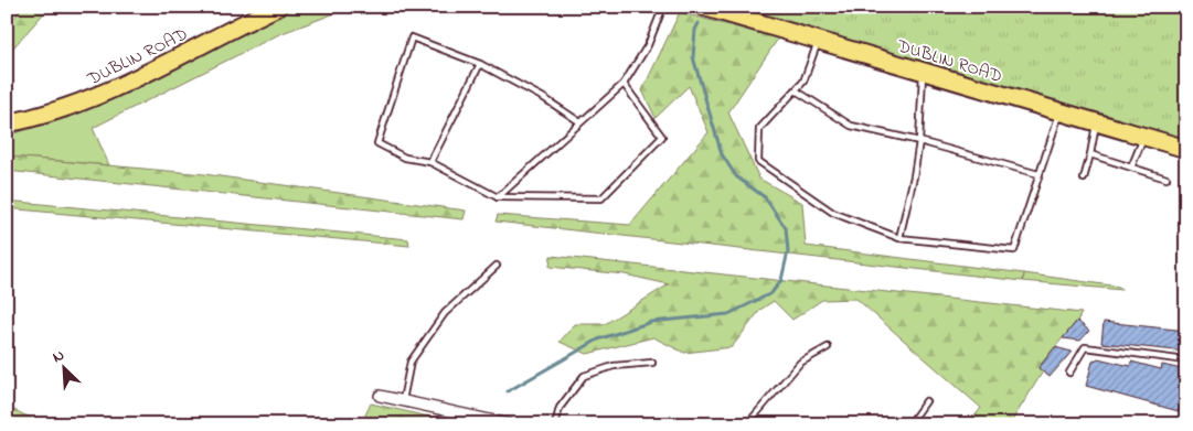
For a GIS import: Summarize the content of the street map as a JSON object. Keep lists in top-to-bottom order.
{
  "streets": {
    "main road": ["DUBLIN ROAD"]
  },
  "north": "top left"
}
